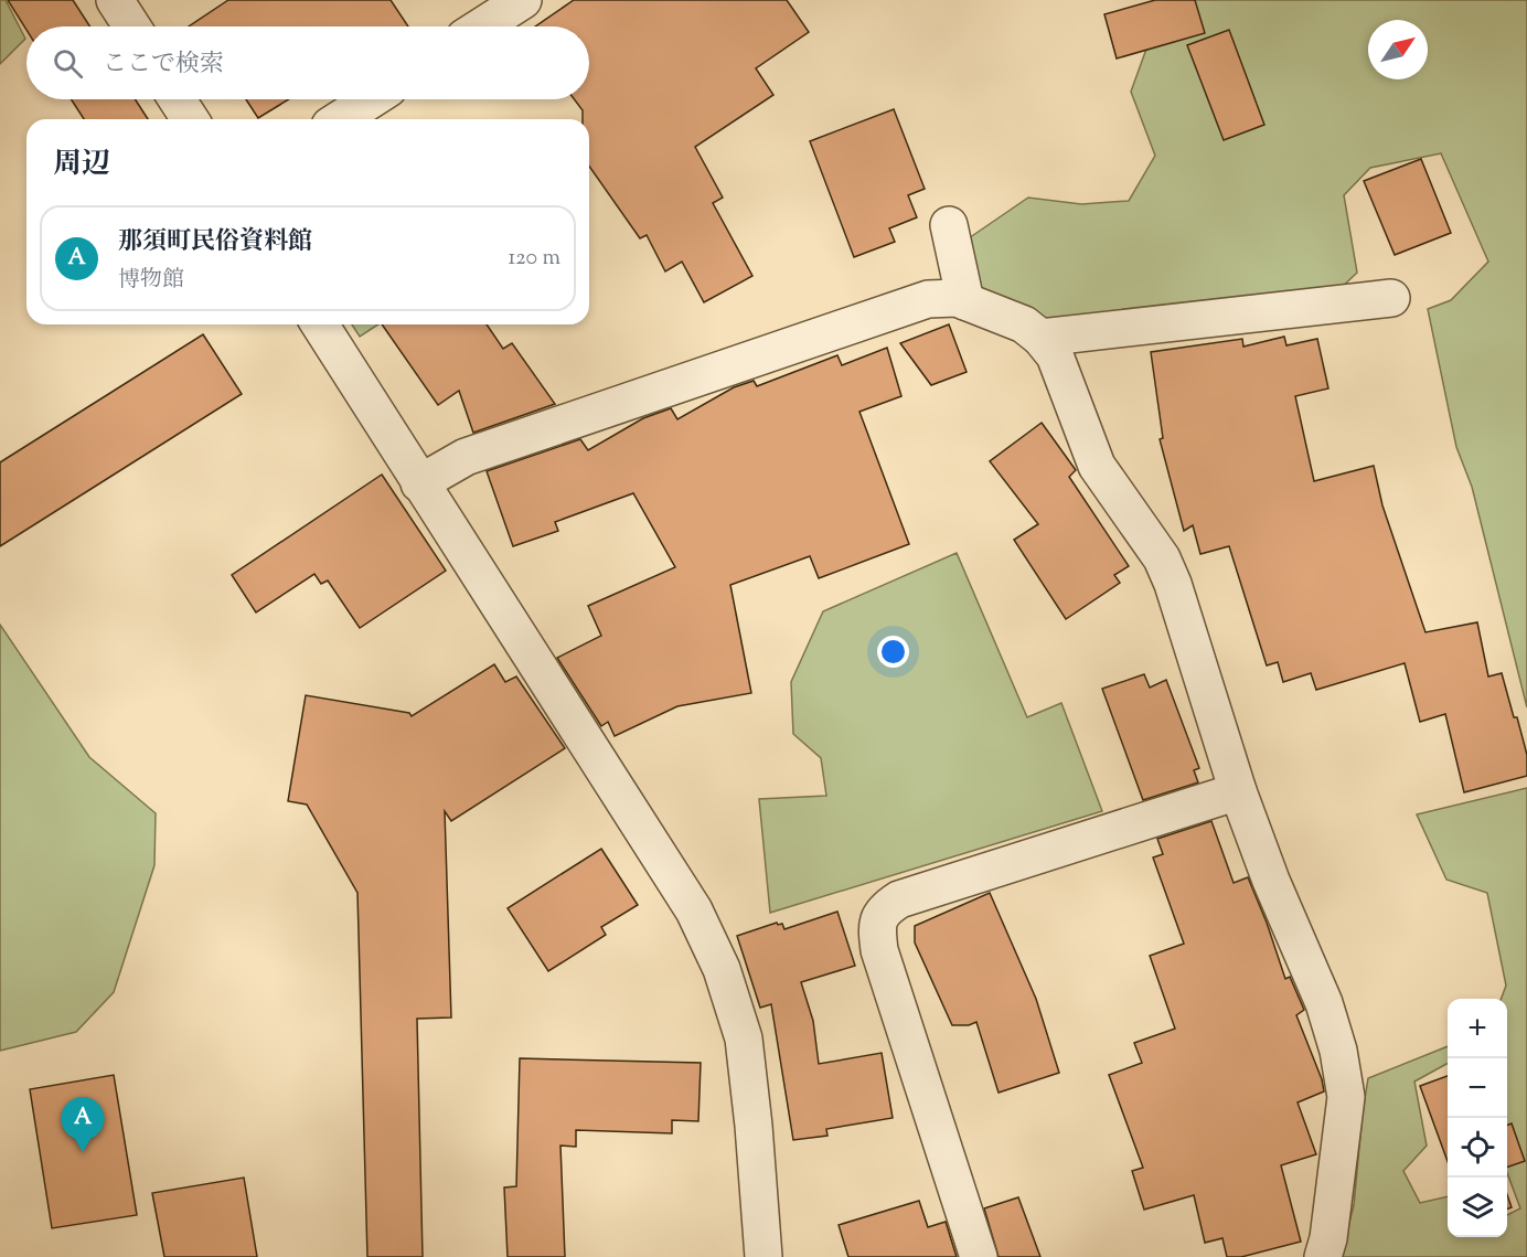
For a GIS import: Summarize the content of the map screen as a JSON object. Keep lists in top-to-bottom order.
{
  "north": "top right",
  "page": {
    "search": "ここで検索",
    "heading": "周辺",
    "list": [
      {
        "mark": "A",
        "name": "那須町民俗資料館",
        "note": "博物館",
        "value": "120 m"
      }
    ],
    "map_buttons": ["+", "−"],
    "pins": "A"
  }
}
